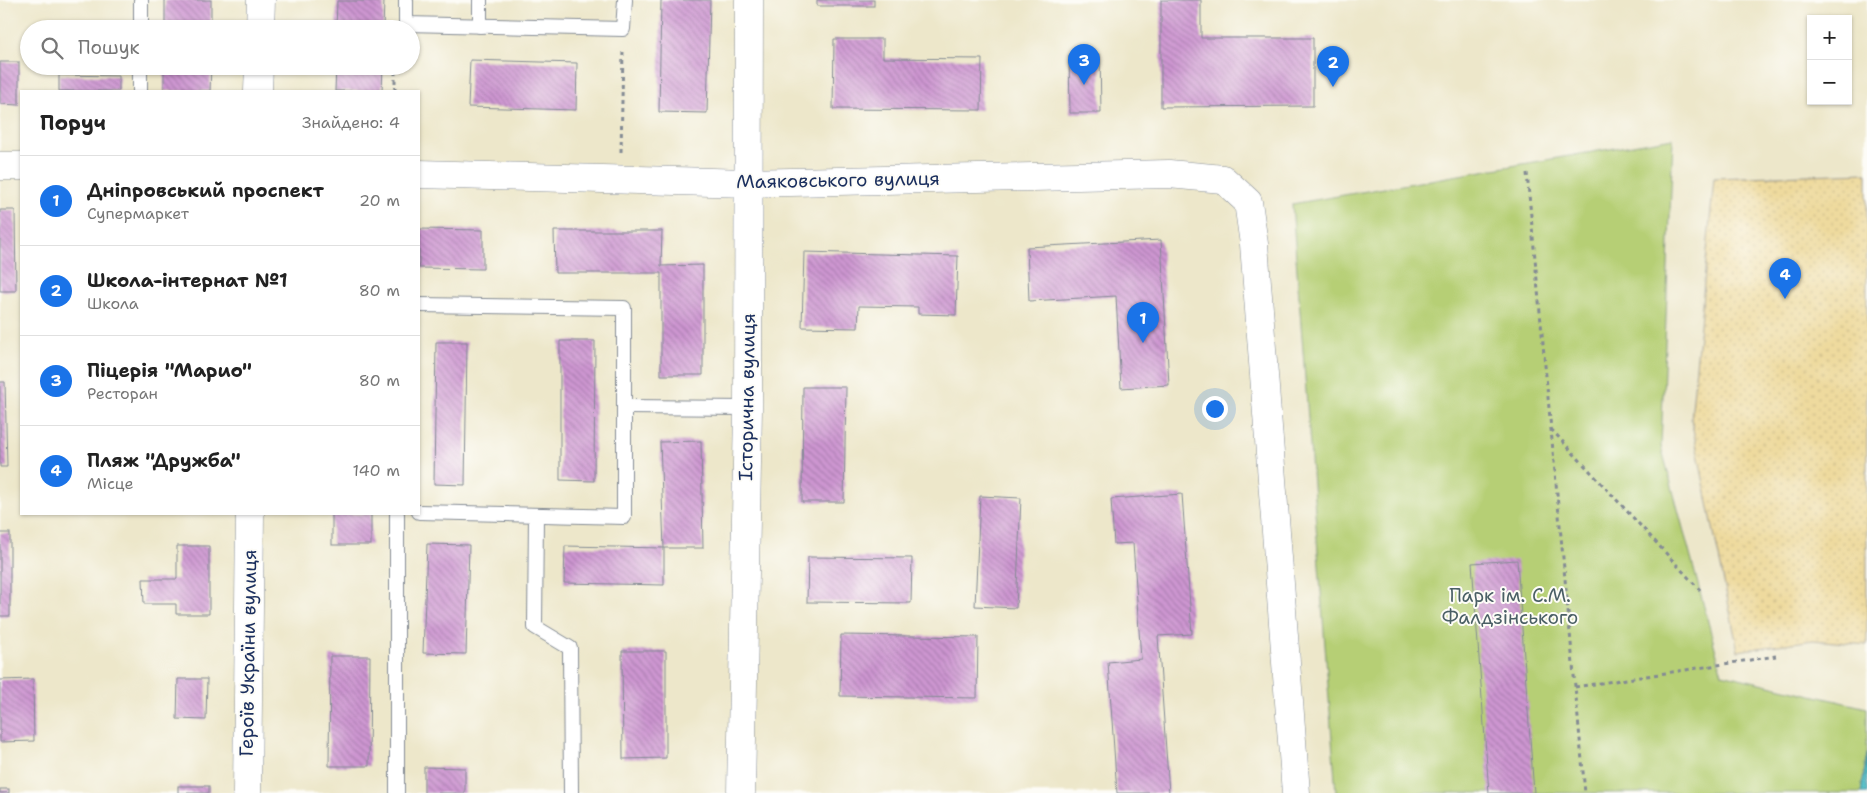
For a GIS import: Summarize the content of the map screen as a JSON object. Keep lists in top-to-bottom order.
{
  "streets": {
    "street": ["Маяковського вулиця", "Історична вулиця", "Героїв України вулиця"]
  },
  "crossings": [
    ["Маяковського вулиця", "Історична вулиця"]
  ],
  "parks": ["Парк ім. С.М. Фалдзінського"],
  "page": {
    "map_buttons": ["+", "−"],
    "search": "Пошук",
    "pins": [
      "3",
      "2",
      "4",
      "1"
    ],
    "heading": ["Поруч", "Знайдено: 4"],
    "list": [
      {
        "mark": "1",
        "name": "Дніпровський проспект",
        "note": "Супермаркет",
        "value": "20 m"
      },
      {
        "mark": "2",
        "name": "Школа-інтернат №1",
        "note": "Школа",
        "value": "80 m"
      },
      {
        "mark": "3",
        "name": "Піцерія \"Марио\"",
        "note": "Ресторан",
        "value": "80 m"
      },
      {
        "mark": "4",
        "name": "Пляж \"Дружба\"",
        "note": "Місце",
        "value": "140 m"
      }
    ]
  }
}
